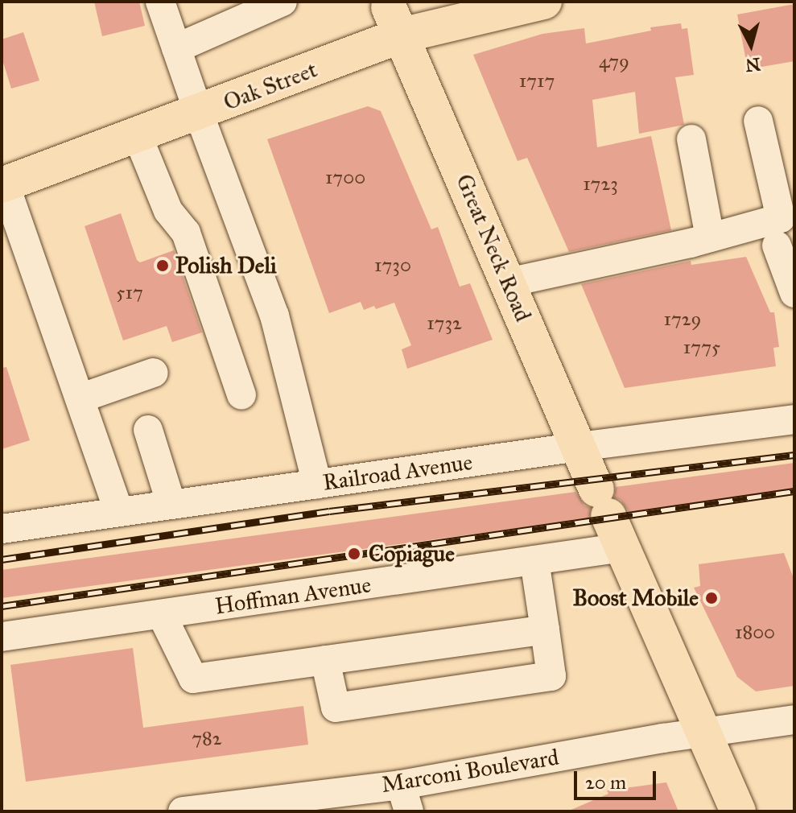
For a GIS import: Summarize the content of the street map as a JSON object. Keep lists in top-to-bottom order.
{
  "streets": {
    "main road": ["Oak Street", "Great Neck Road"],
    "street": ["Railroad Avenue", "Hoffman Avenue", "Marconi Boulevard"]
  },
  "crossings": [
    ["Oak Street", "Great Neck Road"],
    ["Great Neck Road", "Railroad Avenue"],
    ["Great Neck Road", "Hoffman Avenue"],
    ["Great Neck Road", "Marconi Boulevard"]
  ],
  "places": ["Polish Deli", "Copiague", "Boost Mobile"],
  "house_numbers": [
    "479",
    "1717",
    "1700",
    "1723",
    "1730",
    "517",
    "1729",
    "1732",
    "1775",
    "1800",
    "782"
  ],
  "scale_bar": "20 m",
  "north": "bottom"
}
